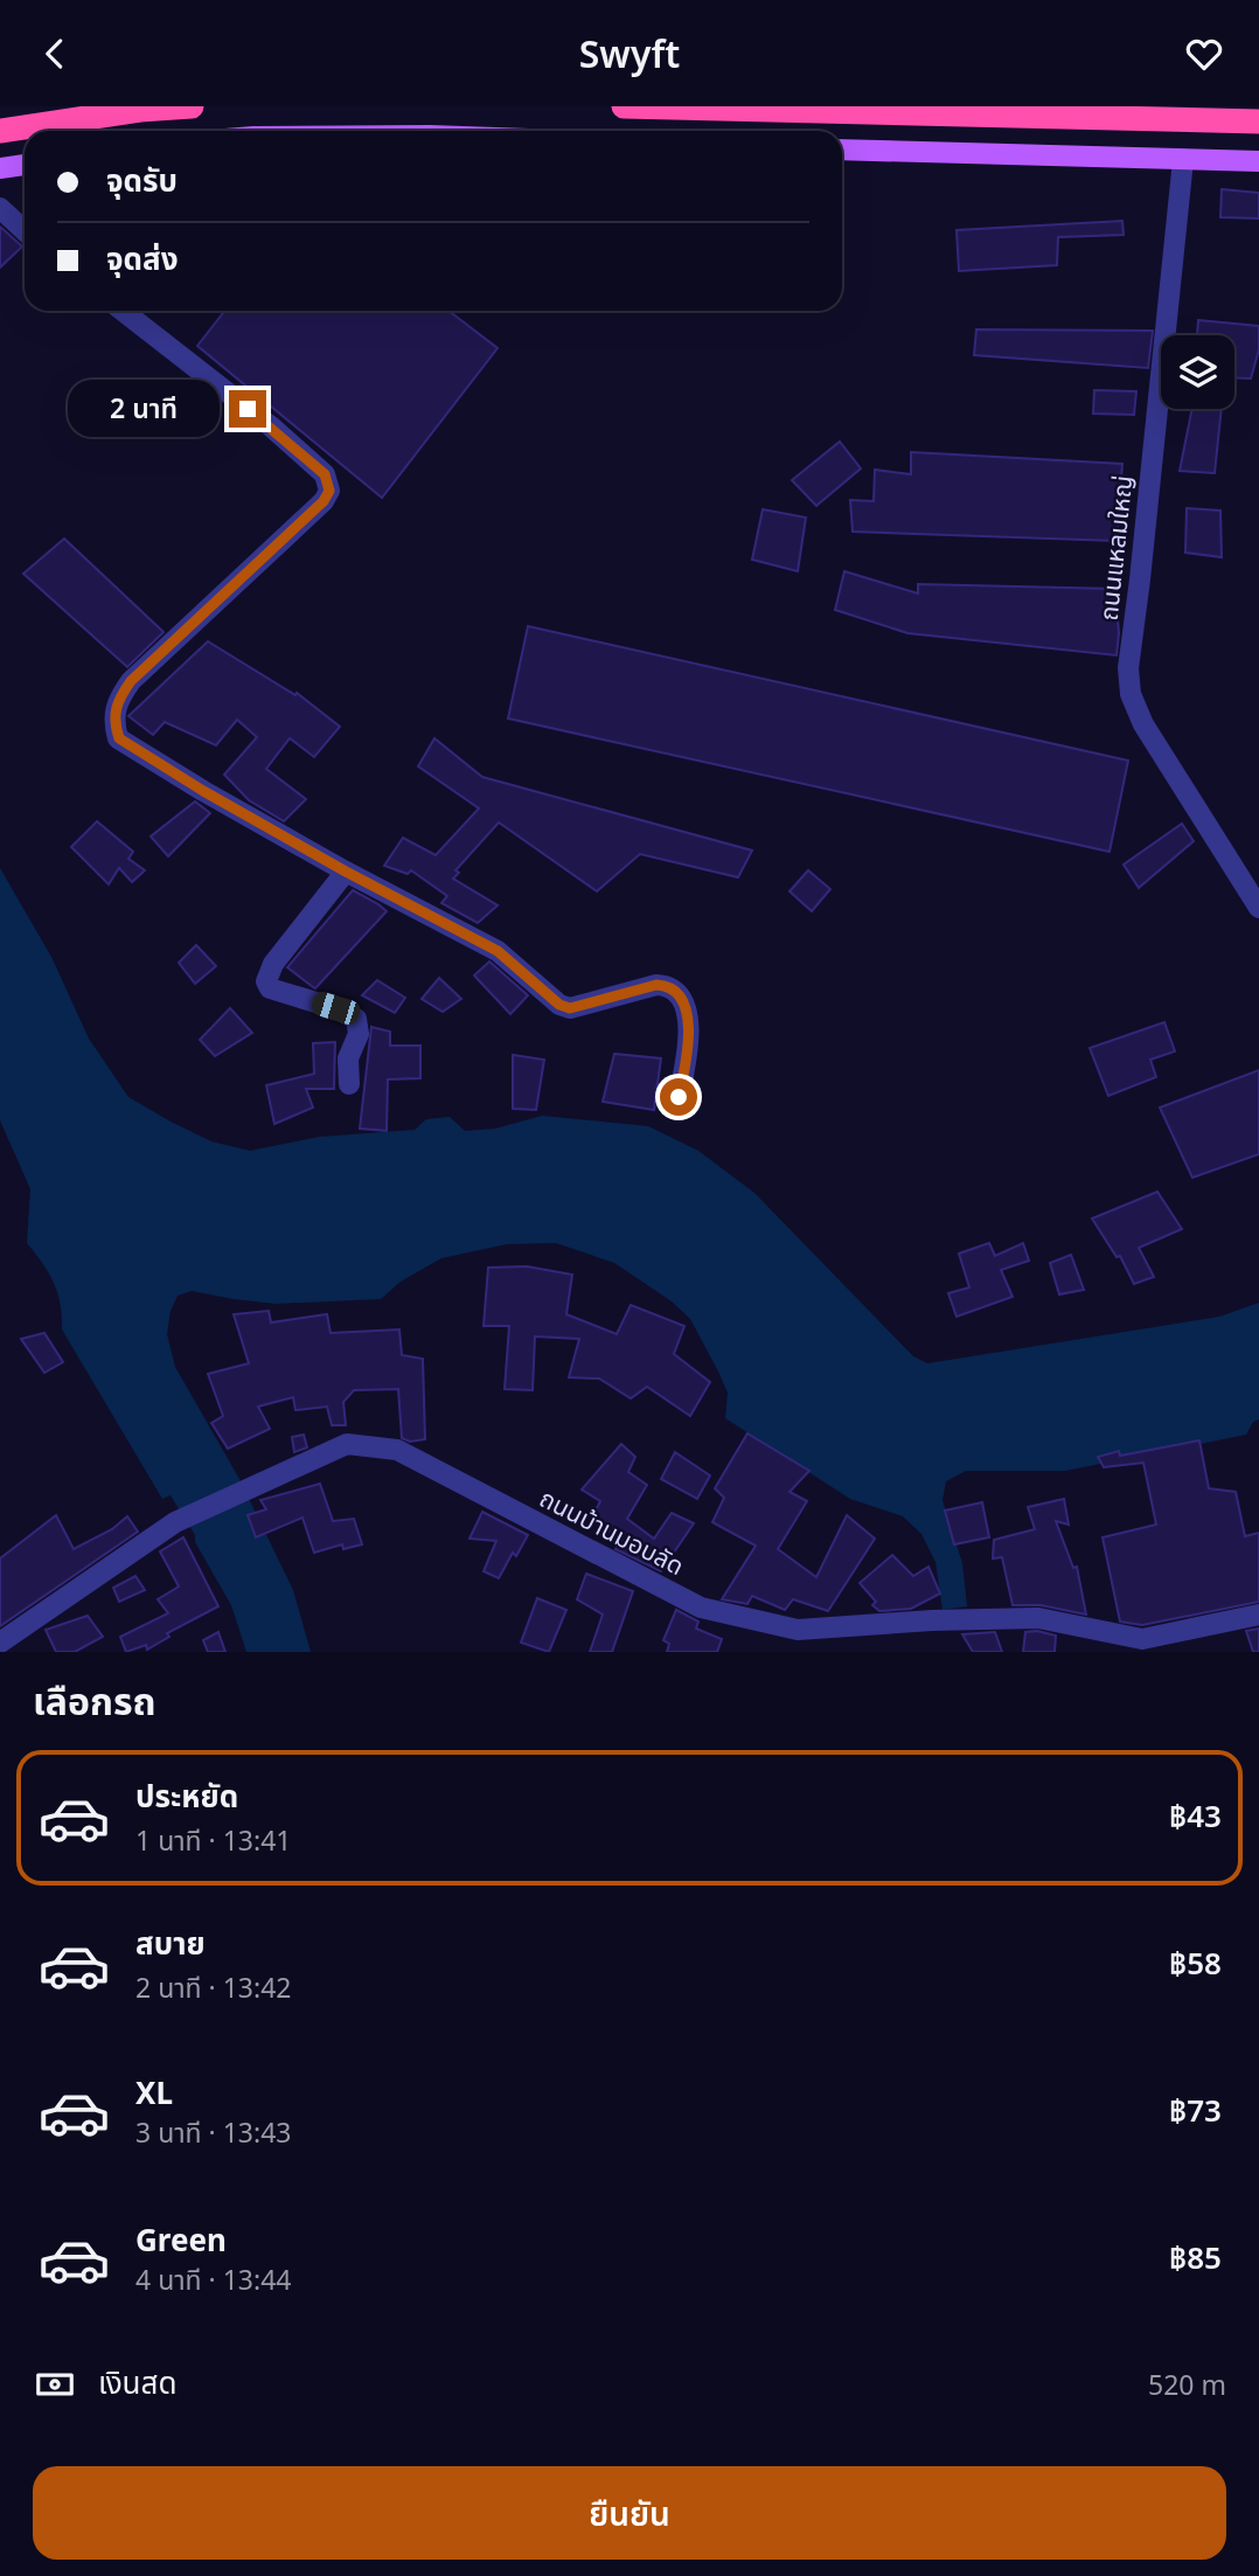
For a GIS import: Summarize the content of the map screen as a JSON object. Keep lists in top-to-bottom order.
{
  "streets": {
    "street": ["ถนนแหลมใหญ่", "ถนนบ้านมอบลัด"]
  },
  "page": {
    "header": "Swyft",
    "banner": ["จุดรับ", "จุดส่ง"],
    "bubble": "2 นาที",
    "heading": "เลือกรถ",
    "list": [
      {
        "name": "ประหยัด",
        "note": "1 นาที · 13:41",
        "value": "฿43"
      },
      {
        "name": "สบาย",
        "note": "2 นาที · 13:42",
        "value": "฿58"
      },
      {
        "name": "XL",
        "note": "3 นาที · 13:43",
        "value": "฿73"
      },
      {
        "name": "Green",
        "note": "4 นาที · 13:44",
        "value": "฿85"
      }
    ],
    "pay": ["เงินสด", "520 m"],
    "buttons": "ยืนยัน"
  }
}
